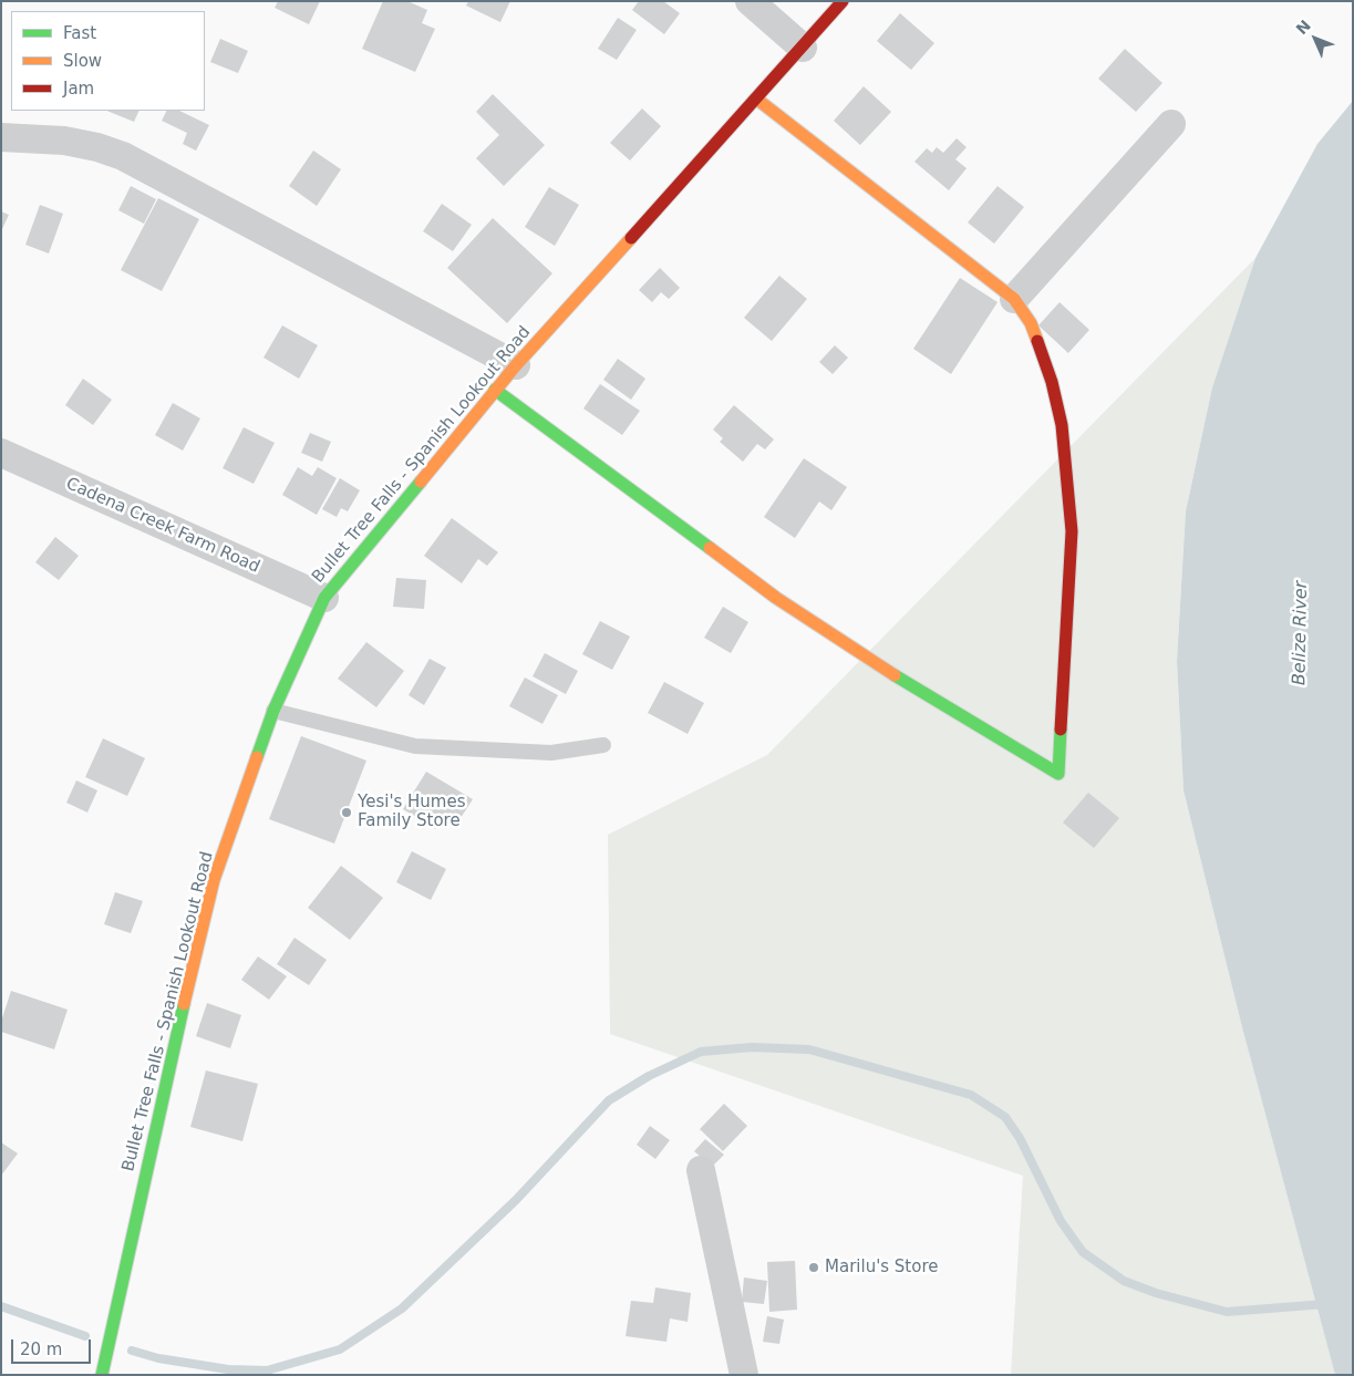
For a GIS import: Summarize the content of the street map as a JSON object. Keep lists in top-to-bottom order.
{
  "streets": {
    "main road": ["Bullet Tree Falls - Spanish Lookout Road"],
    "street": ["Cadena Creek Farm Road"]
  },
  "crossings": [
    ["Bullet Tree Falls - Spanish Lookout Road", "Cadena Creek Farm Road"]
  ],
  "water": ["Belize River"],
  "places": ["Yesi's Humes Family Store", "Marilu's Store"],
  "legend": ["Fast", "Slow", "Jam"],
  "scale_bar": "20 m",
  "north": "top left"
}
